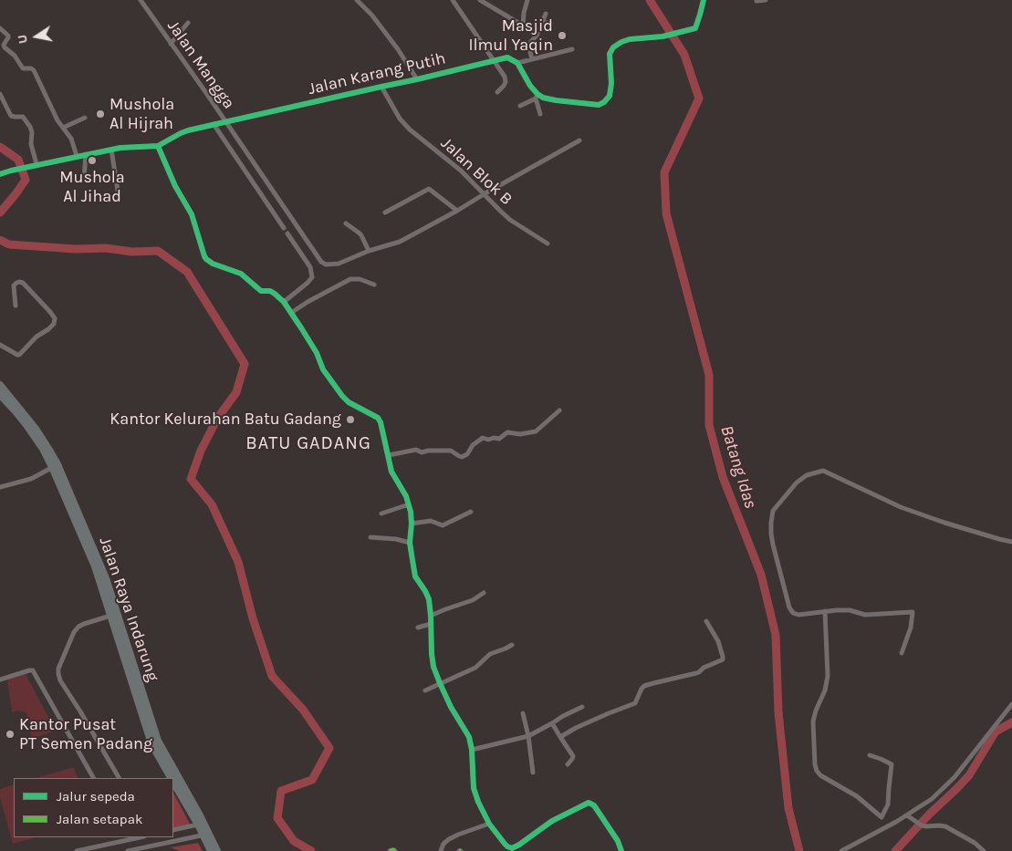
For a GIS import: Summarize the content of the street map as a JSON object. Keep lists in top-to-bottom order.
{
  "streets": {
    "highway": ["Jalan Raya Indarung"],
    "street": ["Jalan Mangga", "Jalan Karang Putih", "Jalan Blok B"]
  },
  "crossings": [
    ["Jalan Mangga", "Jalan Karang Putih"],
    ["Jalan Karang Putih", "Jalan Blok B"]
  ],
  "districts": ["BATU GADANG"],
  "water": ["Batang Idas"],
  "places": [
    "Masjid Ilmul Yaqin",
    "Mushola Al Hijrah",
    "Mushola Al Jihad",
    "Kantor Kelurahan Batu Gadang",
    "Kantor Pusat PT Semen Padang"
  ],
  "legend": ["Jalur sepeda", "Jalan setapak"],
  "north": "left"
}
